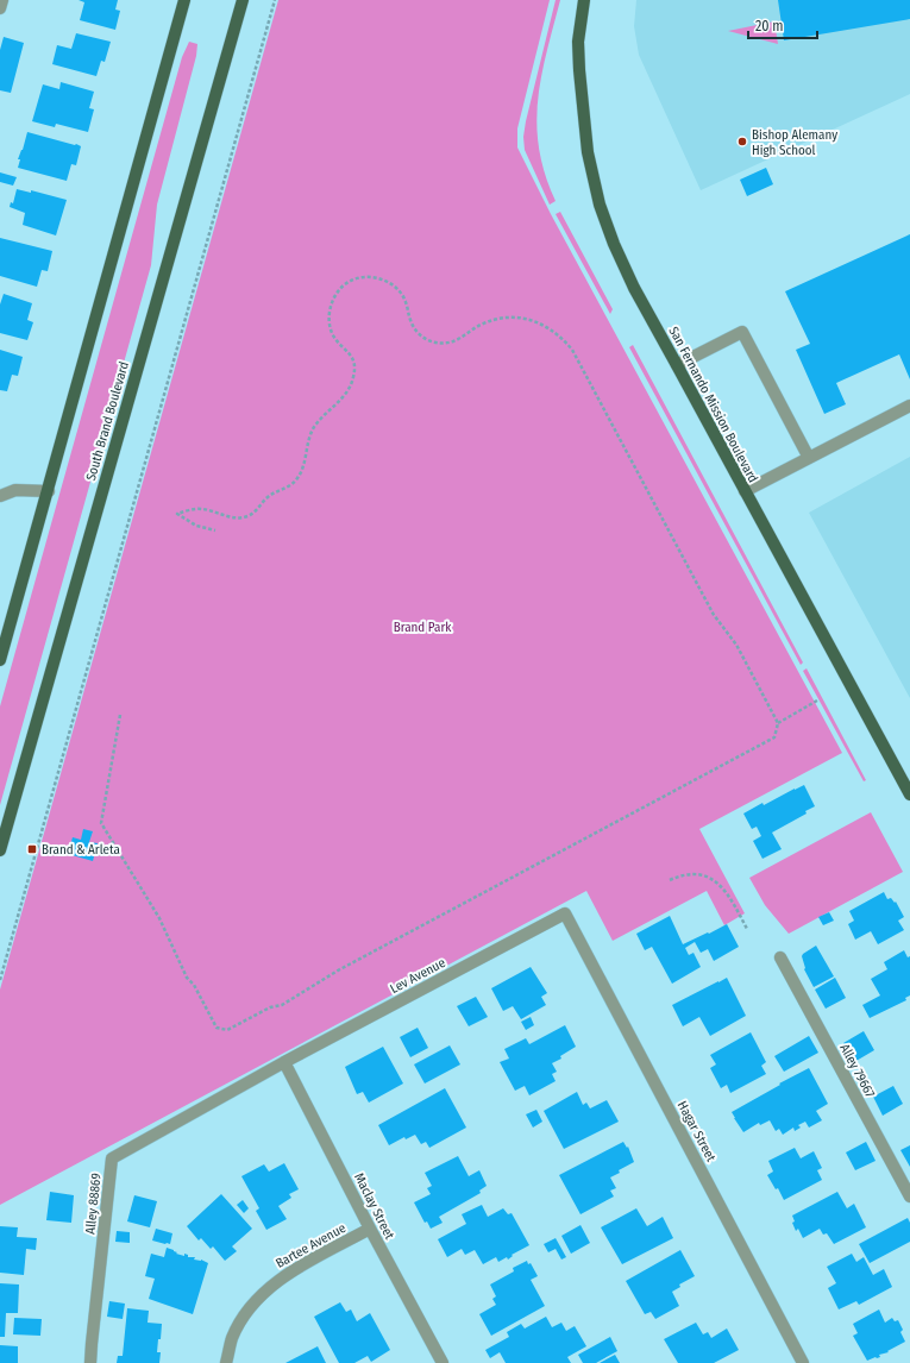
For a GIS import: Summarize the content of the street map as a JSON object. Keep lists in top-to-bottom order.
{
  "streets": {
    "main road": ["San Fernando Mission Boulevard", "South Brand Boulevard"],
    "street": [
      "Lev Avenue",
      "Alley 79667",
      "Hagar Street",
      "Alley 88869",
      "Maclay Street",
      "Bartee Avenue"
    ]
  },
  "crossings": [
    ["Lev Avenue", "Hagar Street"],
    ["Lev Avenue", "Alley 88869"],
    ["Lev Avenue", "Maclay Street"],
    ["Alley 88869", "Maclay Street"],
    ["Maclay Street", "Bartee Avenue"]
  ],
  "parks": ["Brand Park"],
  "places": {
    "other": ["Bishop Alemany High School"],
    "transit": ["Brand & Arleta"]
  },
  "scale_bar": "20 m"
}
